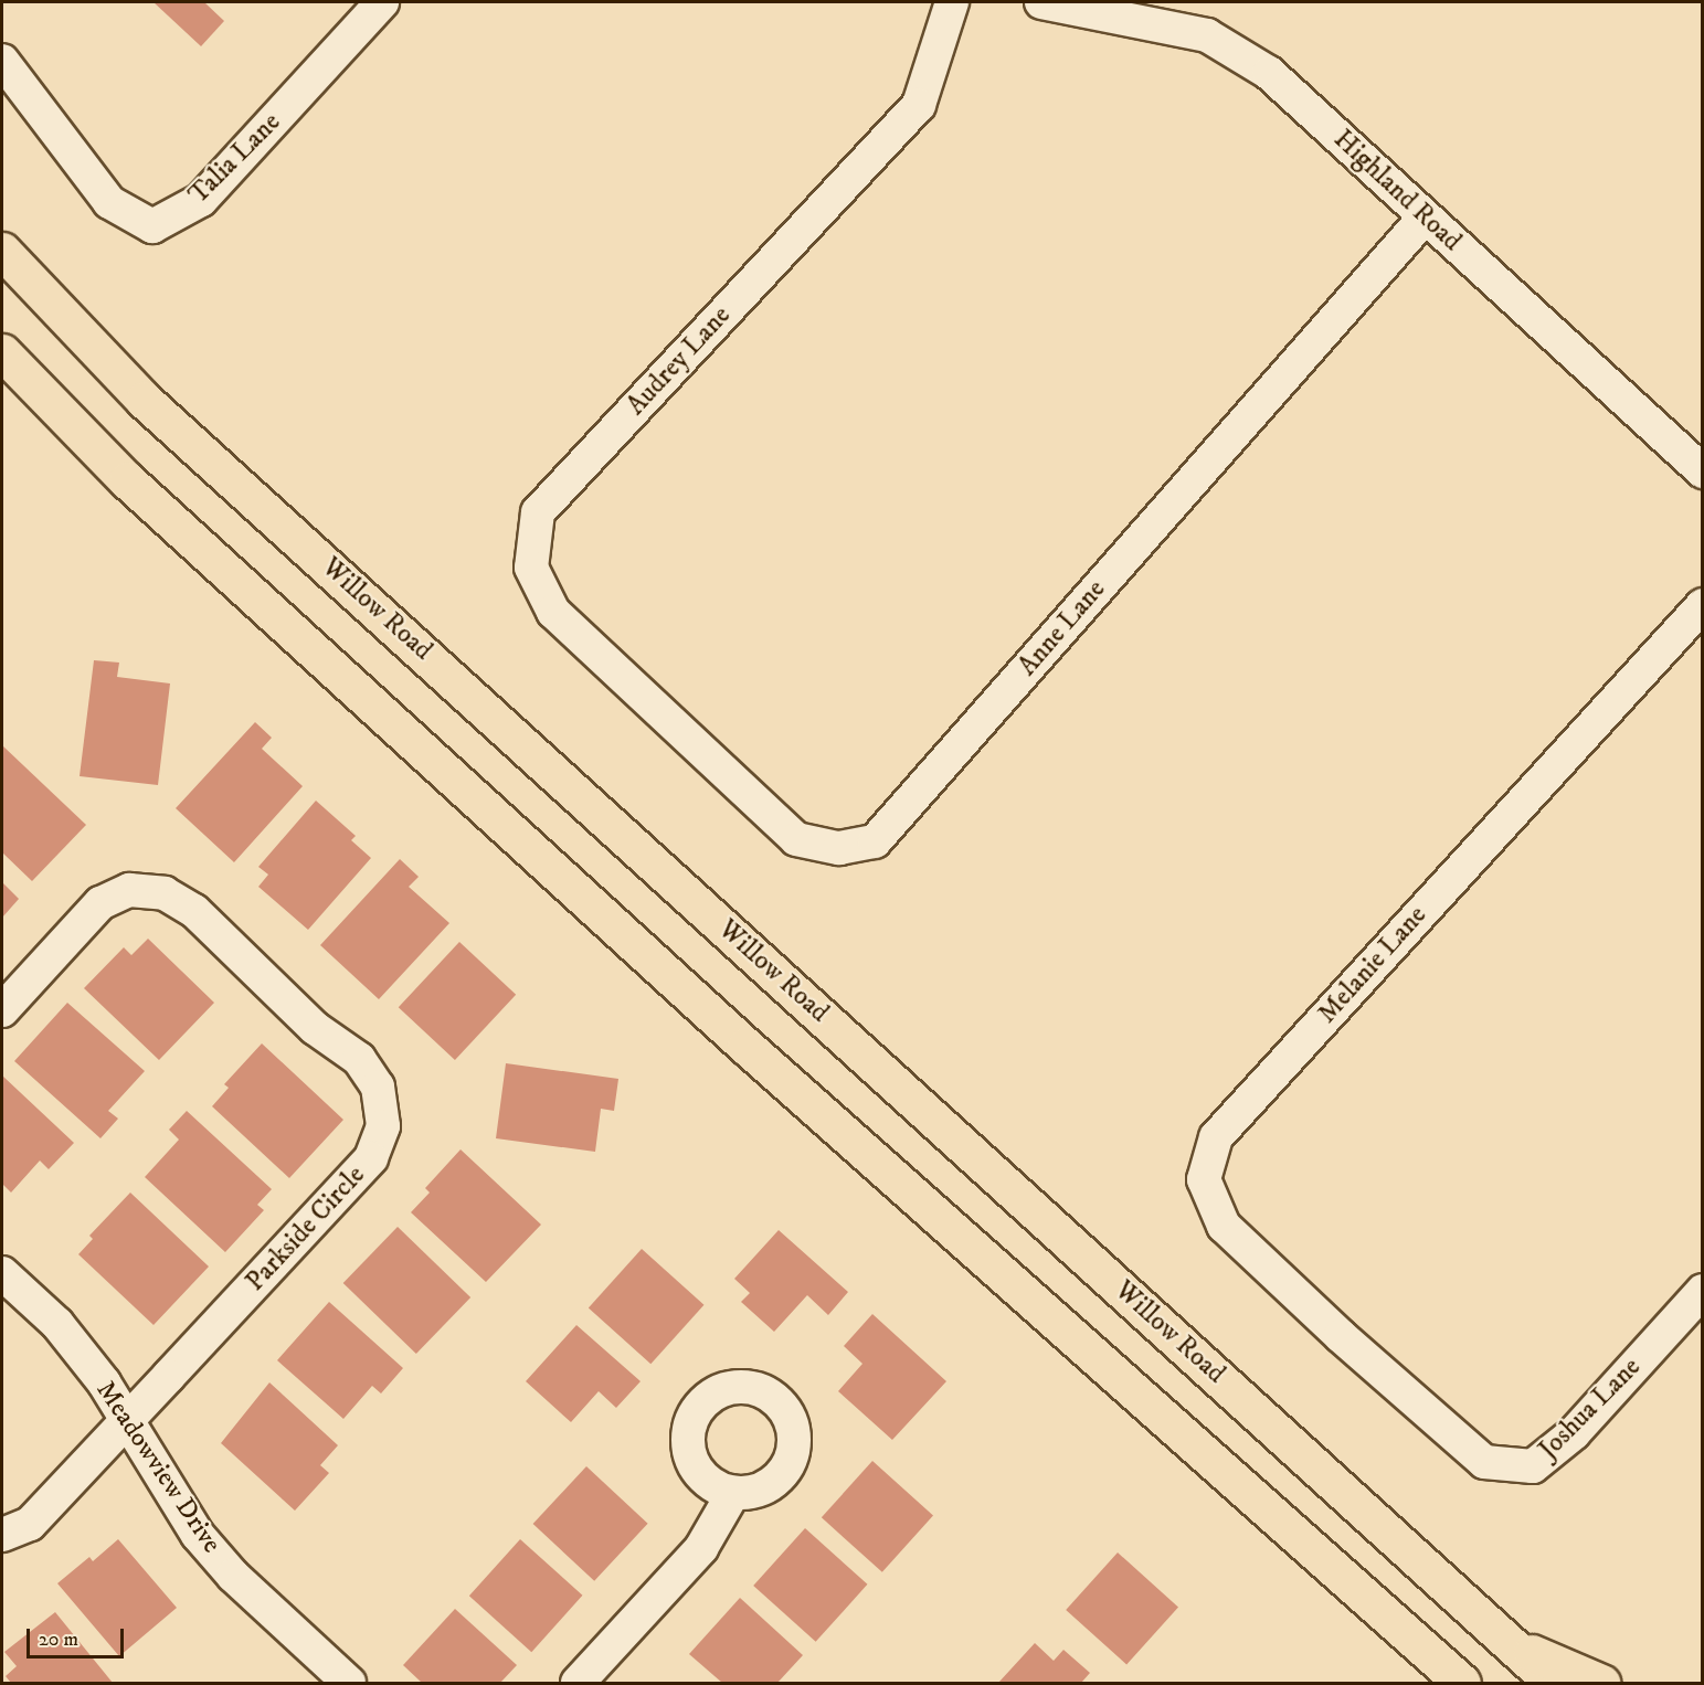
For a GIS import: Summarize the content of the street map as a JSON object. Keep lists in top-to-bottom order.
{
  "streets": {
    "main road": ["Willow Road"],
    "street": [
      "Talia Lane",
      "Highland Road",
      "Audrey Lane",
      "Anne Lane",
      "Melanie Lane",
      "Parkside Circle",
      "Joshua Lane",
      "Meadowview Drive"
    ]
  },
  "crossings": [
    ["Highland Road", "Anne Lane"],
    ["Audrey Lane", "Anne Lane"],
    ["Melanie Lane", "Joshua Lane"],
    ["Parkside Circle", "Meadowview Drive"]
  ],
  "scale_bar": "20 m"
}
